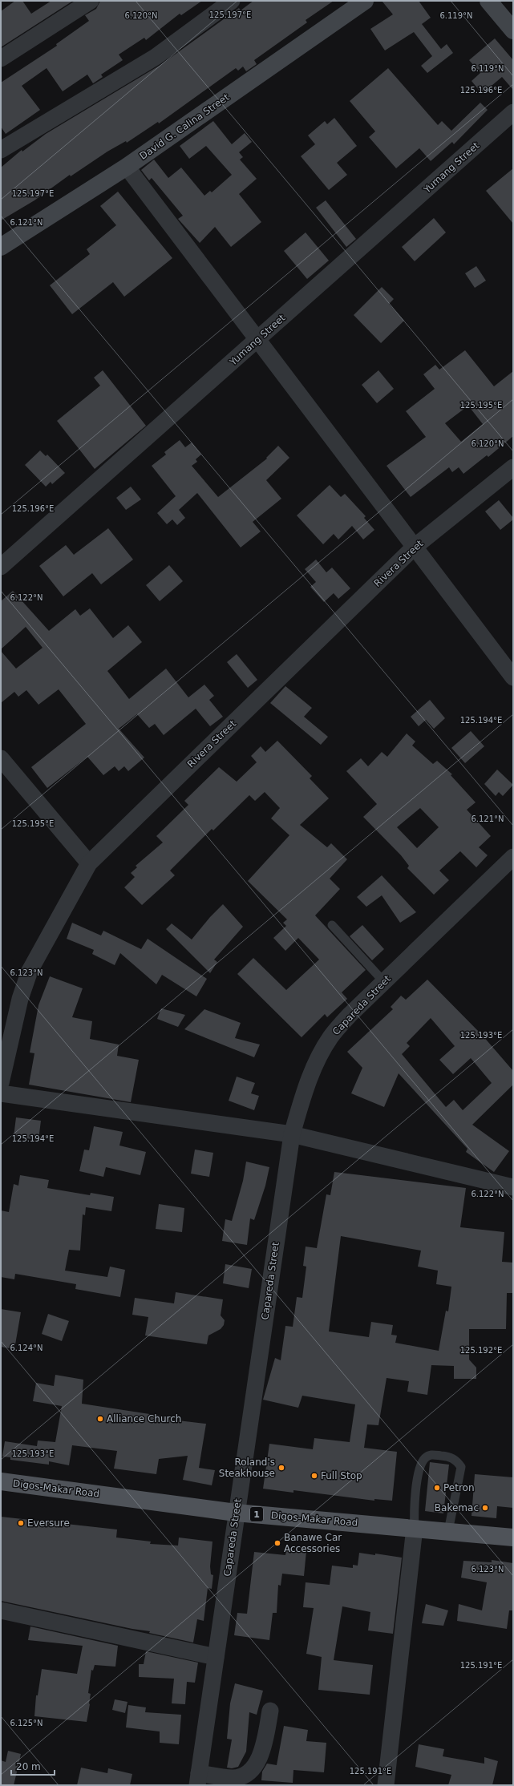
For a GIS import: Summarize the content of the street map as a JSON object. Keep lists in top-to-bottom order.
{
  "streets": {
    "main road": ["Digos-Makar Road", "1"],
    "street": [
      "David G. Calina Street",
      "Yumang Street",
      "Rivera Street",
      "Capareda Street"
    ]
  },
  "crossings": [
    ["Capareda Street", "Digos-Makar Road"]
  ],
  "places": [
    "Alliance Church",
    "Roland's Steakhouse",
    "Full Stop",
    "Petron",
    "Bakemac",
    "Eversure",
    "Banawe Car Accessories"
  ],
  "scale_bar": "20 m",
  "coordinates": [
    "125.197°E",
    "6.119°N",
    "6.120°N",
    "125.196°E",
    "6.121°N",
    "125.195°E",
    "6.122°N",
    "125.194°E",
    "6.123°N",
    "125.193°E",
    "6.124°N",
    "125.192°E",
    "125.191°E",
    "6.125°N"
  ]
}
